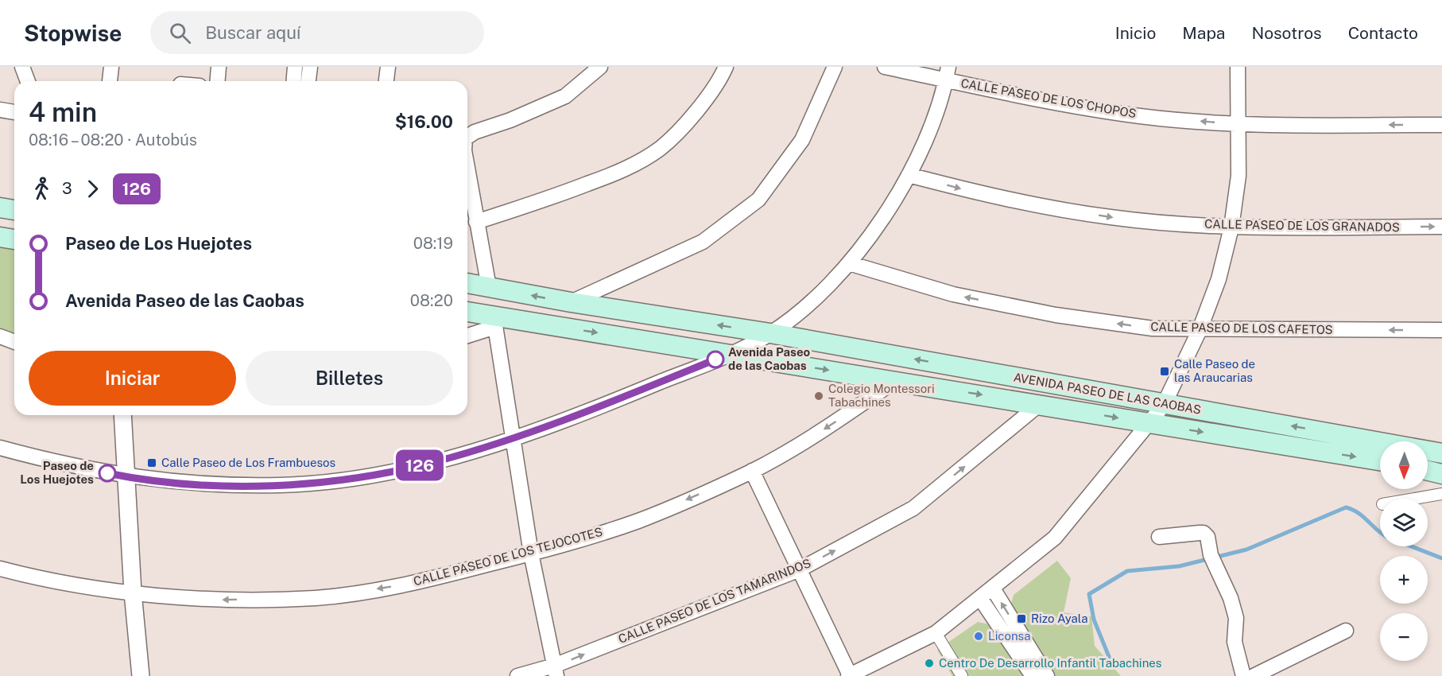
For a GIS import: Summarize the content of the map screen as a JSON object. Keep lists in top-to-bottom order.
{
  "streets": {
    "main road": ["AVENIDA PASEO DE LAS CAOBAS"],
    "street": [
      "CALLE PASEO DE LOS CHOPOS",
      "CALLE PASEO DE LOS GRANADOS",
      "CALLE PASEO DE LOS CAFETOS",
      "CALLE PASEO DE LOS TEJOCOTES",
      "CALLE PASEO DE LOS TAMARINDOS"
    ]
  },
  "crossings": [
    ["AVENIDA PASEO DE LAS CAOBAS", "CALLE PASEO DE LOS TEJOCOTES"],
    ["AVENIDA PASEO DE LAS CAOBAS", "CALLE PASEO DE LOS TAMARINDOS"]
  ],
  "one_way": ["CALLE PASEO DE LOS CHOPOS", "CALLE PASEO DE LOS GRANADOS", "CALLE PASEO DE LOS CAFETOS"],
  "places": {
    "other": [
      "Avenida Paseo de las Caobas",
      "Colegio Montessori Tabachines",
      "Paseo de Los Huejotes",
      "Liconsa",
      "Centro De Desarrollo Infantil Tabachines"
    ],
    "transit": ["Calle Paseo de las Araucarias", "Calle Paseo de Los Frambuesos", "Rizo Ayala"]
  },
  "lines": ["bus line 126"],
  "north": "bottom",
  "page": {
    "header": "Stopwise",
    "search": "Buscar aquí",
    "nav": [
      "Inicio",
      "Mapa",
      "Nosotros",
      "Contacto"
    ],
    "on_map": "126",
    "heading": ["4 min", "08:16 – 08:20 · Autobús", "$16.00"],
    "legs": ["3", "126"],
    "list": [
      {
        "name": "Paseo de Los Huejotes",
        "value": "08:19"
      },
      {
        "name": "Avenida Paseo de las Caobas",
        "value": "08:20"
      }
    ],
    "buttons": ["Iniciar", "Billetes"],
    "map_buttons": ["+", "−"]
  }
}
